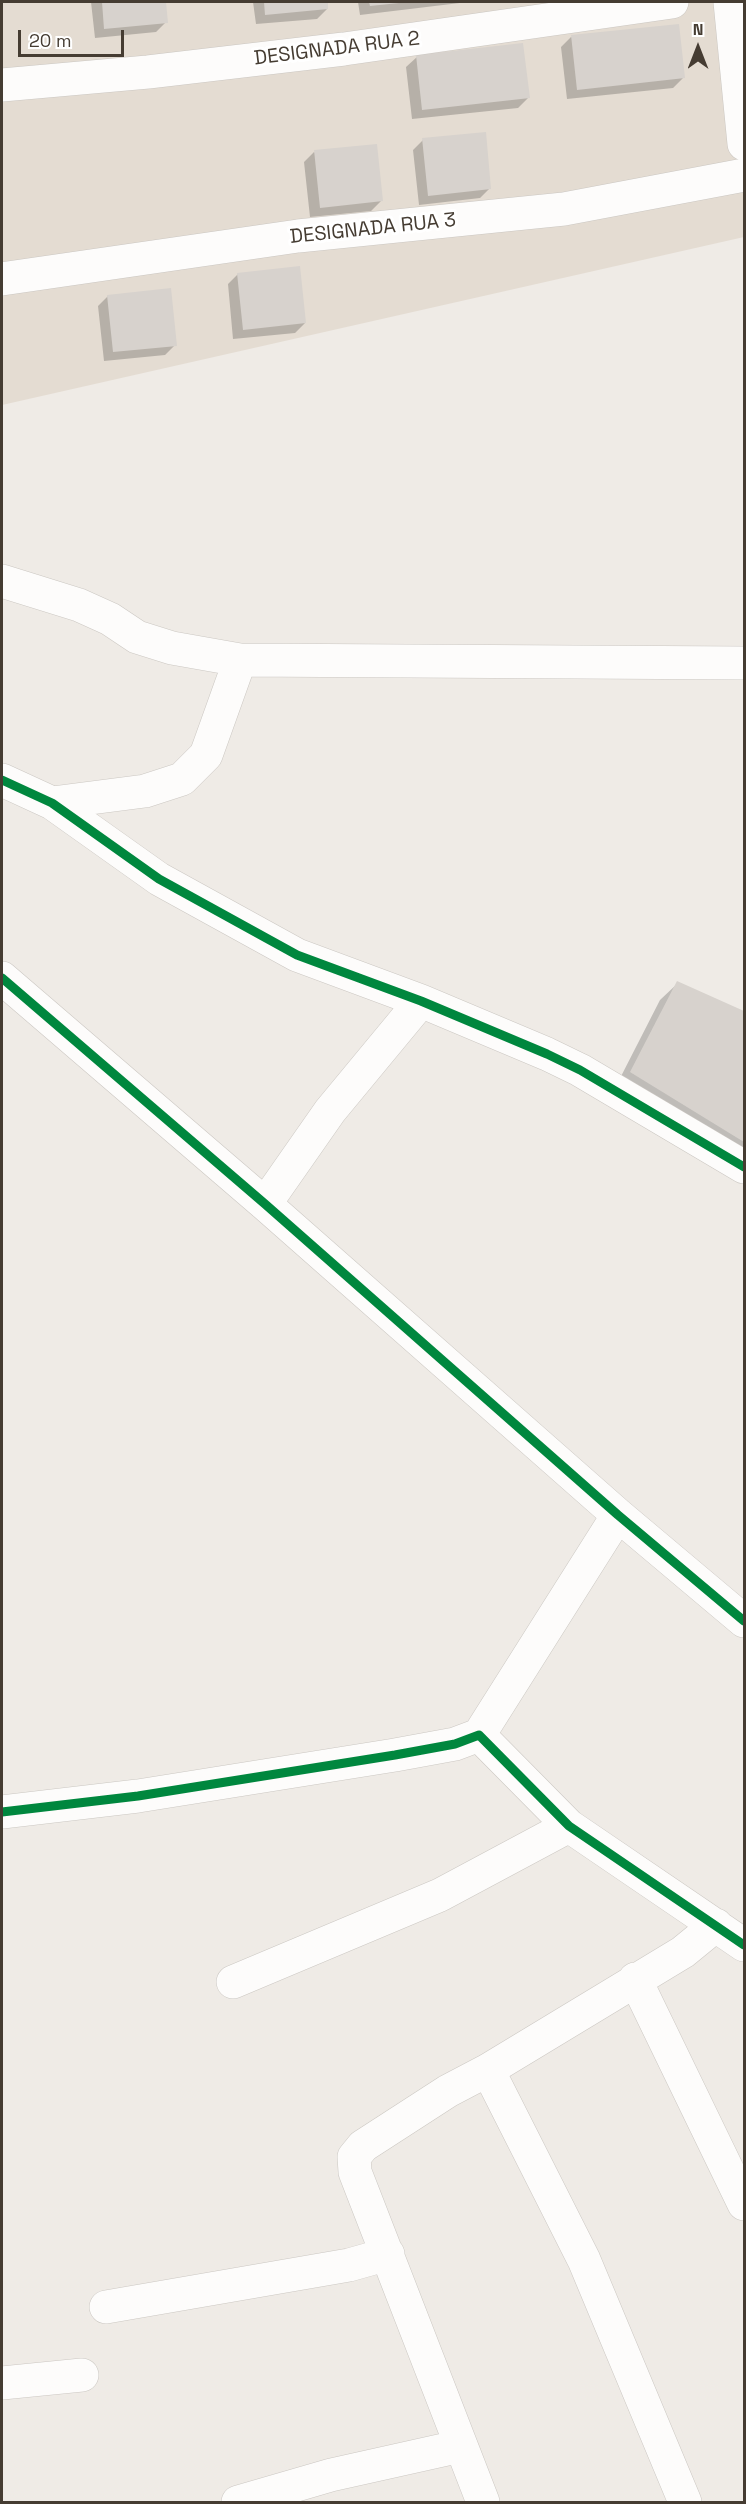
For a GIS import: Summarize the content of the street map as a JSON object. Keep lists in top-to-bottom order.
{
  "streets": {
    "street": ["DESIGNADA RUA 2", "DESIGNADA RUA 3"]
  },
  "scale_bar": "20 m",
  "north": "top"
}
